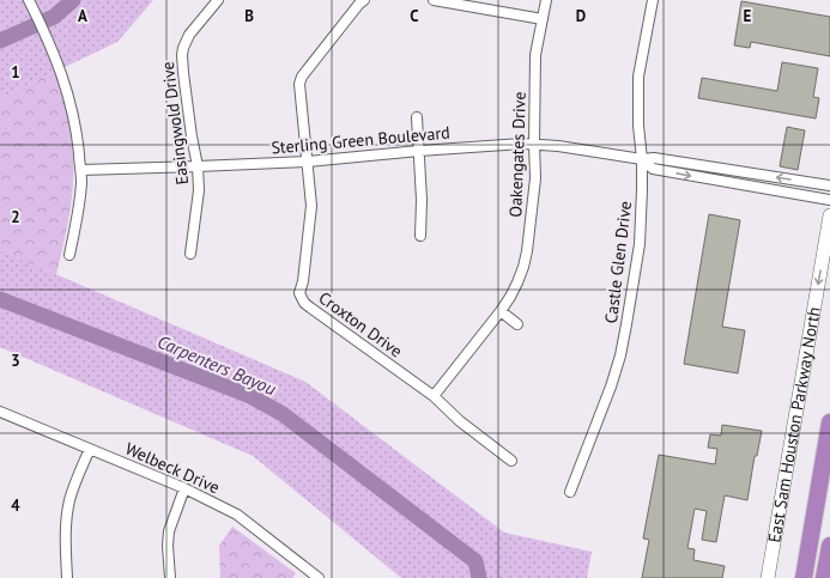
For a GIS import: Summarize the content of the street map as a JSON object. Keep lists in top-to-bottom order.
{
  "streets": {
    "highway": ["East Sam Houston Parkway North"],
    "street": [
      "Easingwold Drive",
      "Sterling Green Boulevard",
      "Oakengates Drive",
      "Castle Glen Drive",
      "Croxton Drive",
      "Welbeck Drive"
    ]
  },
  "crossings": [
    ["Easingwold Drive", "Sterling Green Boulevard"],
    ["Sterling Green Boulevard", "Oakengates Drive"],
    ["Sterling Green Boulevard", "Castle Glen Drive"],
    ["Sterling Green Boulevard", "Croxton Drive"],
    ["Oakengates Drive", "Croxton Drive"]
  ],
  "one_way": ["East Sam Houston Parkway North"],
  "water": ["Carpenters Bayou"],
  "grid": {
    "columns": [
      "A",
      "B",
      "C",
      "D",
      "E"
    ],
    "rows": [
      "1",
      "2",
      "3",
      "4"
    ]
  }
}
